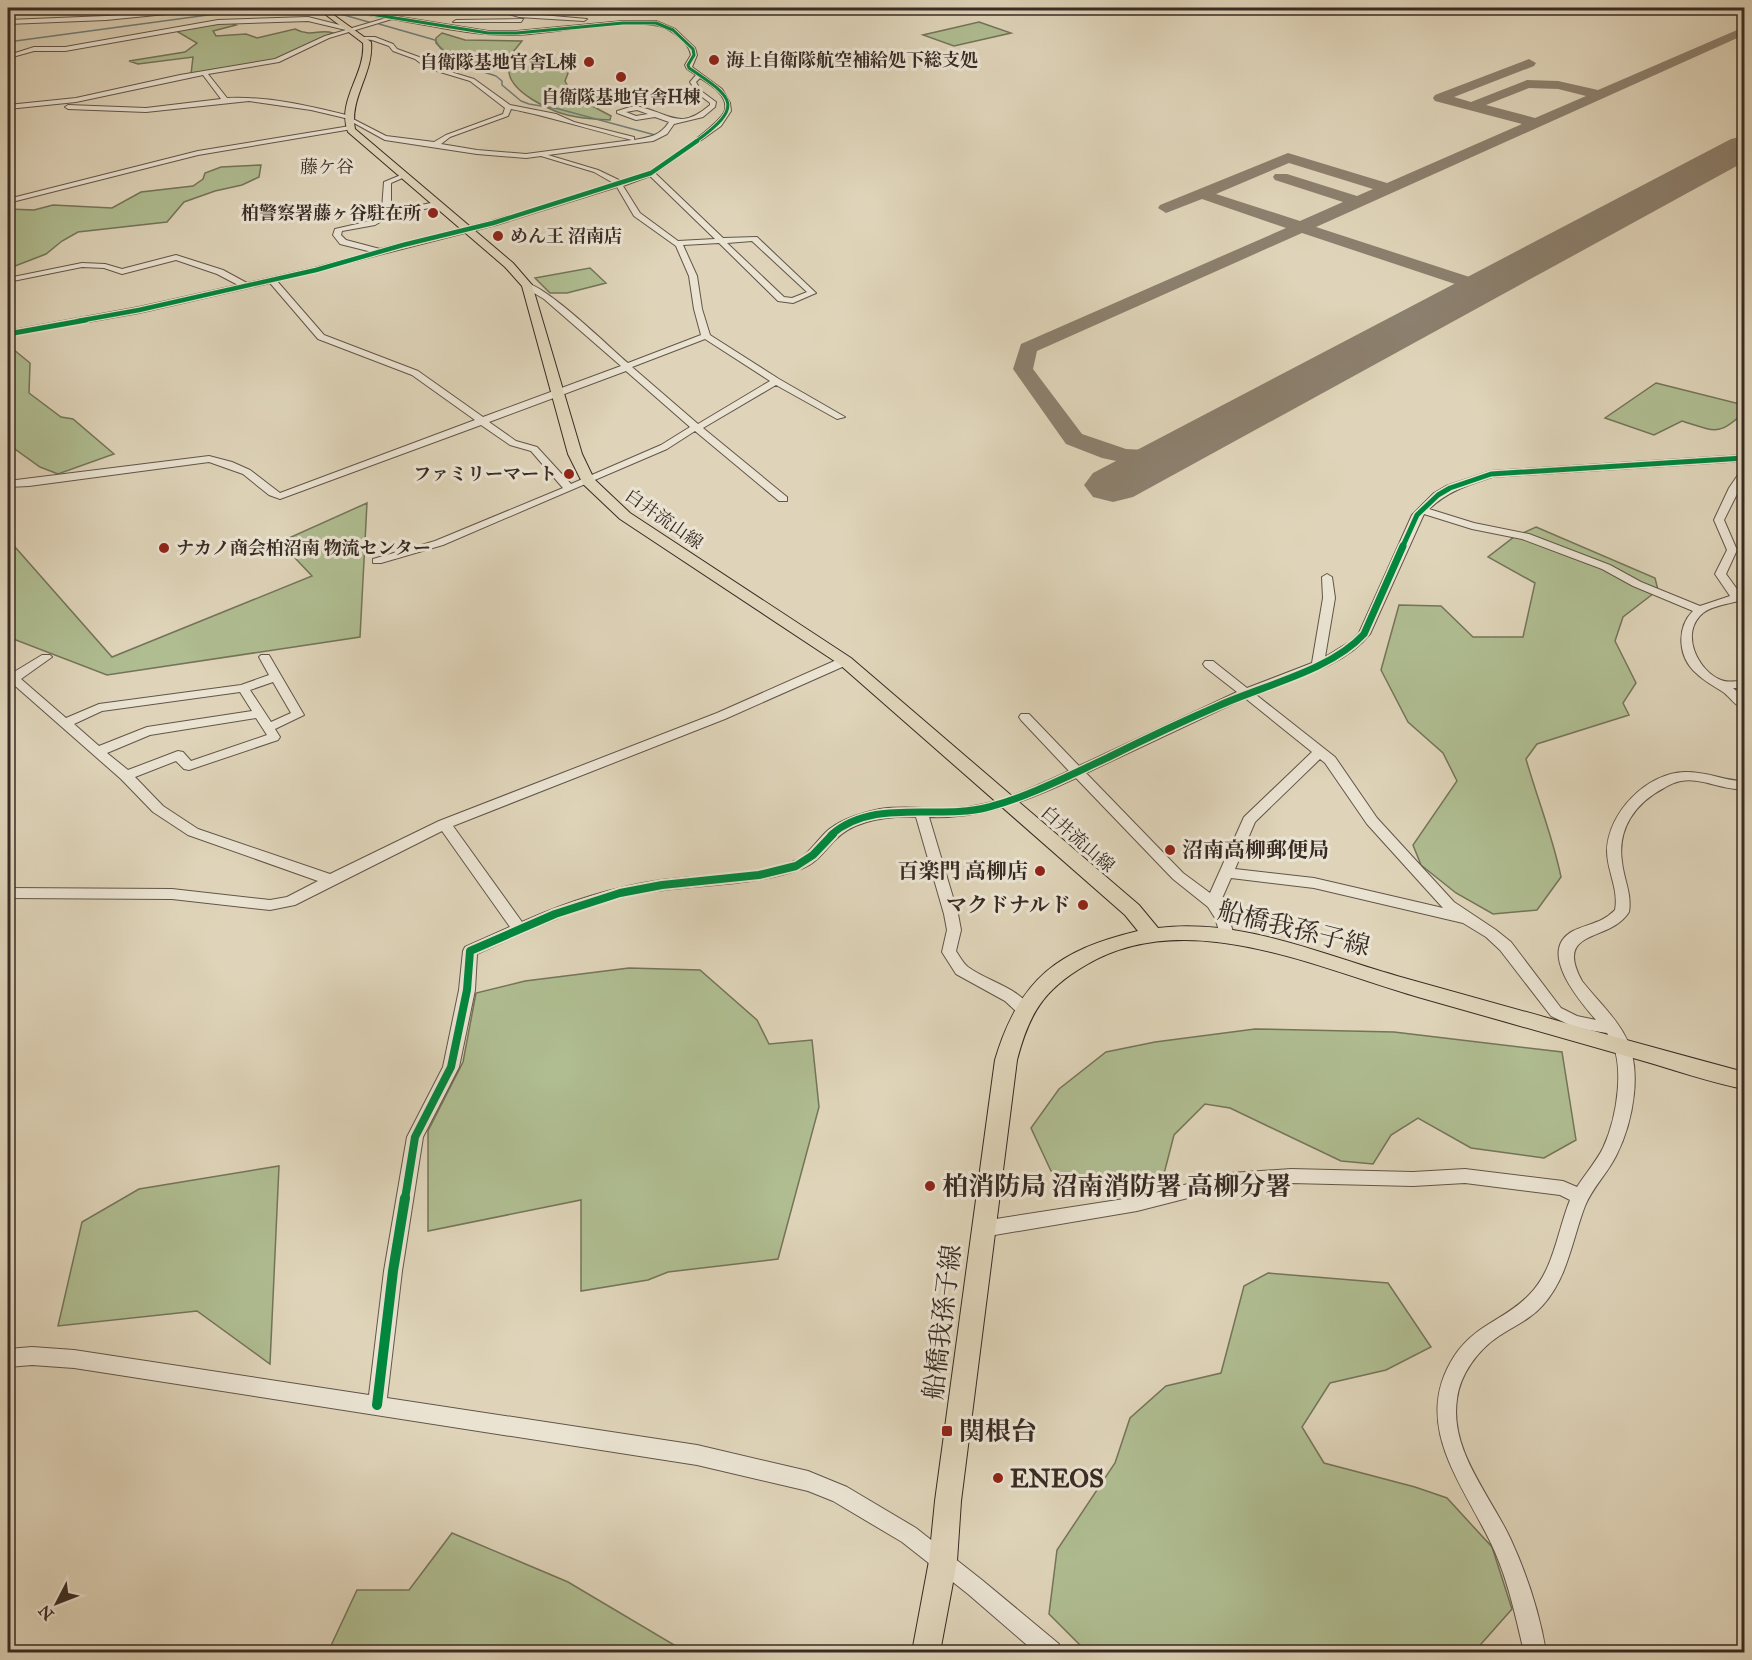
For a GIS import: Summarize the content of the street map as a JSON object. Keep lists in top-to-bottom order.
{
  "streets": {
    "main road": ["白井流山線", "船橋我孫子線"]
  },
  "crossings": [
    ["白井流山線", "船橋我孫子線"]
  ],
  "districts": ["藤ケ谷"],
  "places": {
    "other": [
      "海上自衛隊航空補給処下総支処",
      "自衛隊基地官舎L棟",
      "自衛隊基地官舎H棟",
      "柏警察署藤ヶ谷駐在所",
      "めん王 沼南店",
      "ファミリーマート",
      "ナカノ商会柏沼南 物流センター",
      "沼南高柳郵便局",
      "百楽門 高柳店",
      "マクドナルド",
      "柏消防局 沼南消防署 高柳分署",
      "ENEOS"
    ],
    "transit": ["関根台"]
  },
  "north": "bottom left"
}
